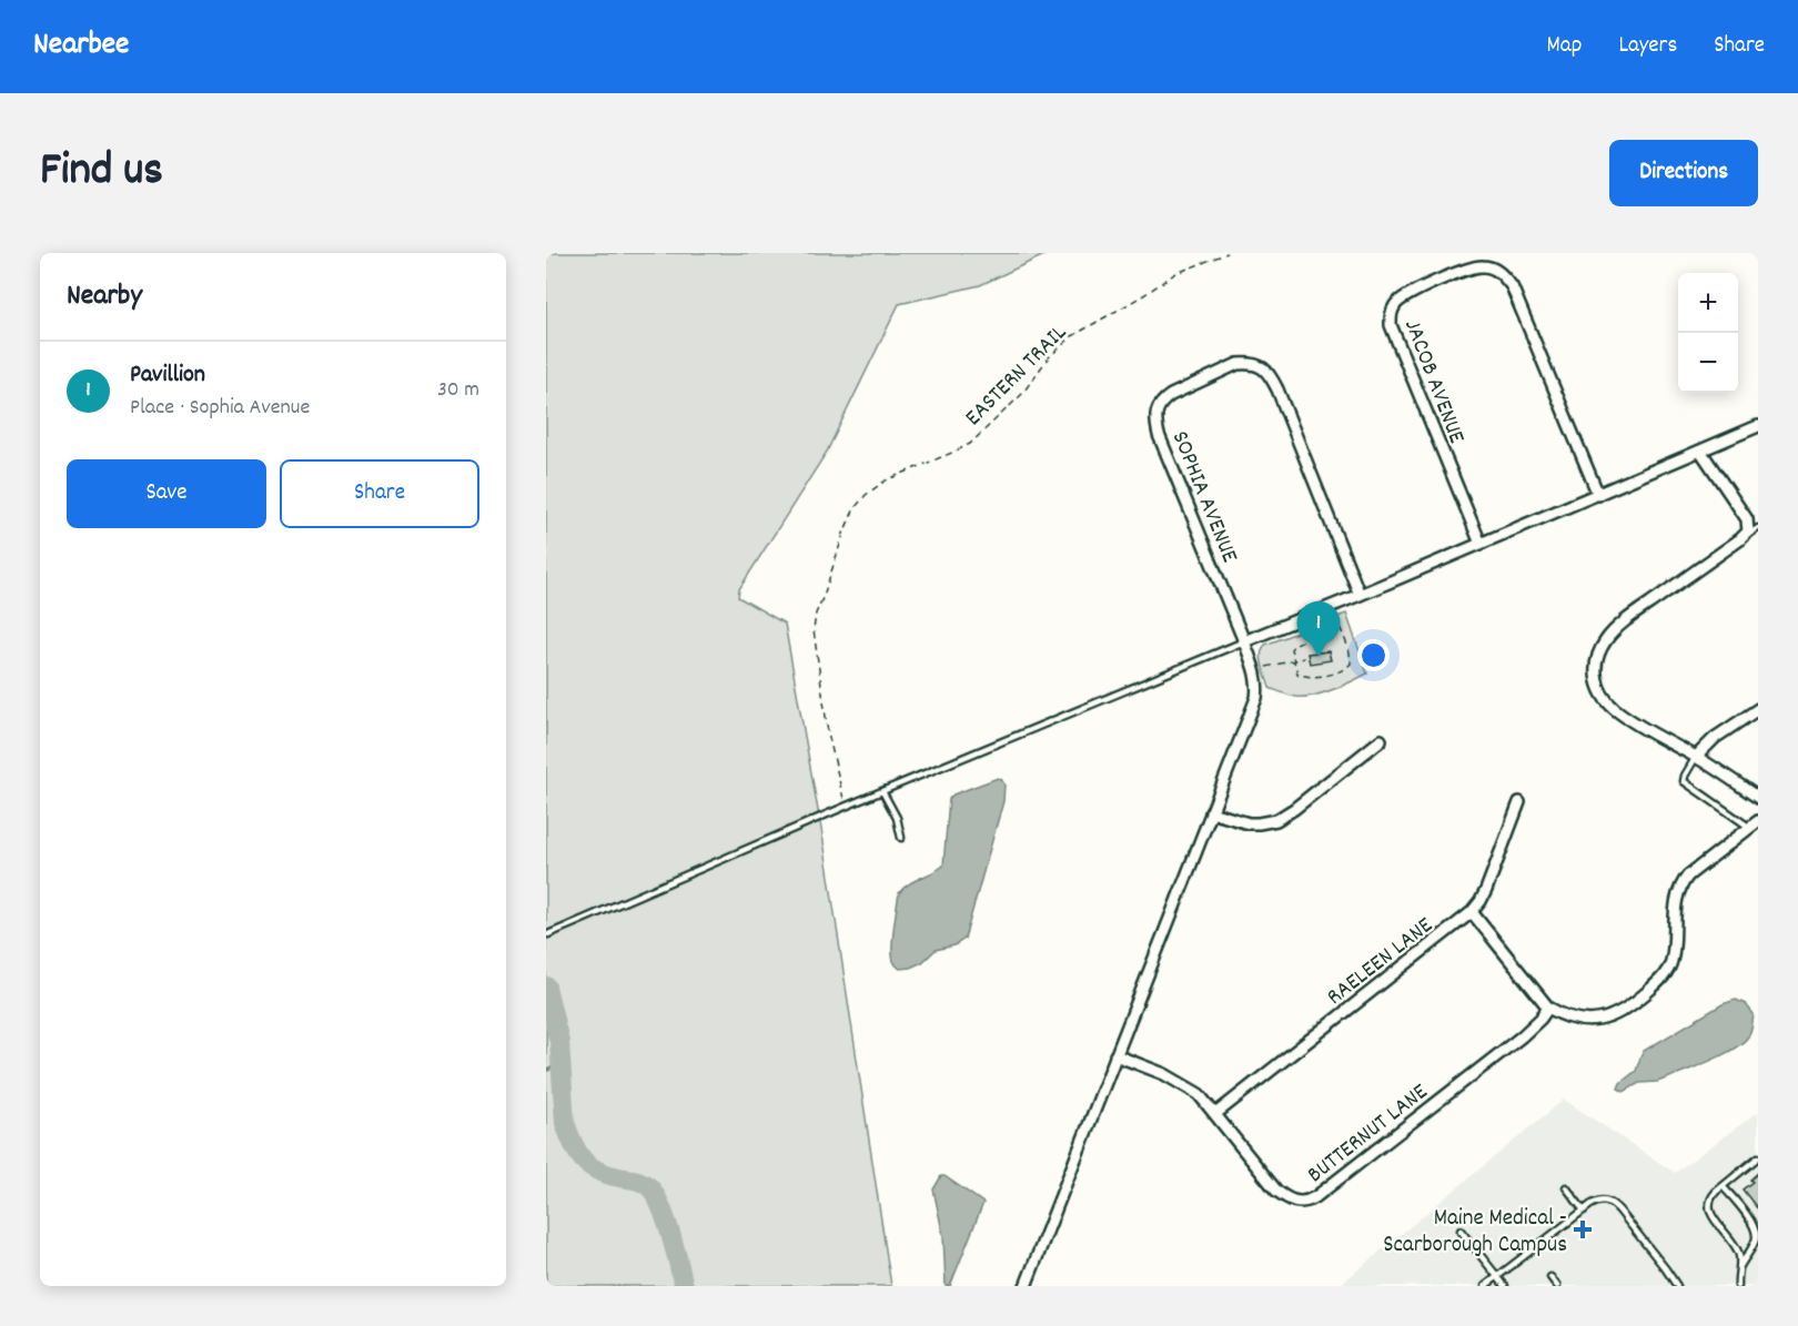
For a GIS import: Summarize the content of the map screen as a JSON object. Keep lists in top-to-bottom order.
{
  "streets": {
    "street": [
      "JACOB AVENUE",
      "SOPHIA AVENUE",
      "RAELEEN LANE",
      "BUTTERNUT LANE"
    ],
    "path": ["EASTERN TRAIL"]
  },
  "crossings": [
    ["SOPHIA AVENUE", "BUTTERNUT LANE"],
    ["RAELEEN LANE", "BUTTERNUT LANE"]
  ],
  "places": {
    "health": ["Maine Medical - Scarborough Campus"]
  },
  "page": {
    "header": "Nearbee",
    "nav": ["Map", "Layers", "Share"],
    "title": "Find us",
    "buttons": [
      "Directions",
      ["Save", "Share"]
    ],
    "heading": "Nearby",
    "map_buttons": ["+", "−"],
    "list": [
      {
        "mark": "1",
        "name": "Pavillion",
        "note": "Place · Sophia Avenue",
        "value": "30 m"
      }
    ],
    "pins": "1"
  }
}
